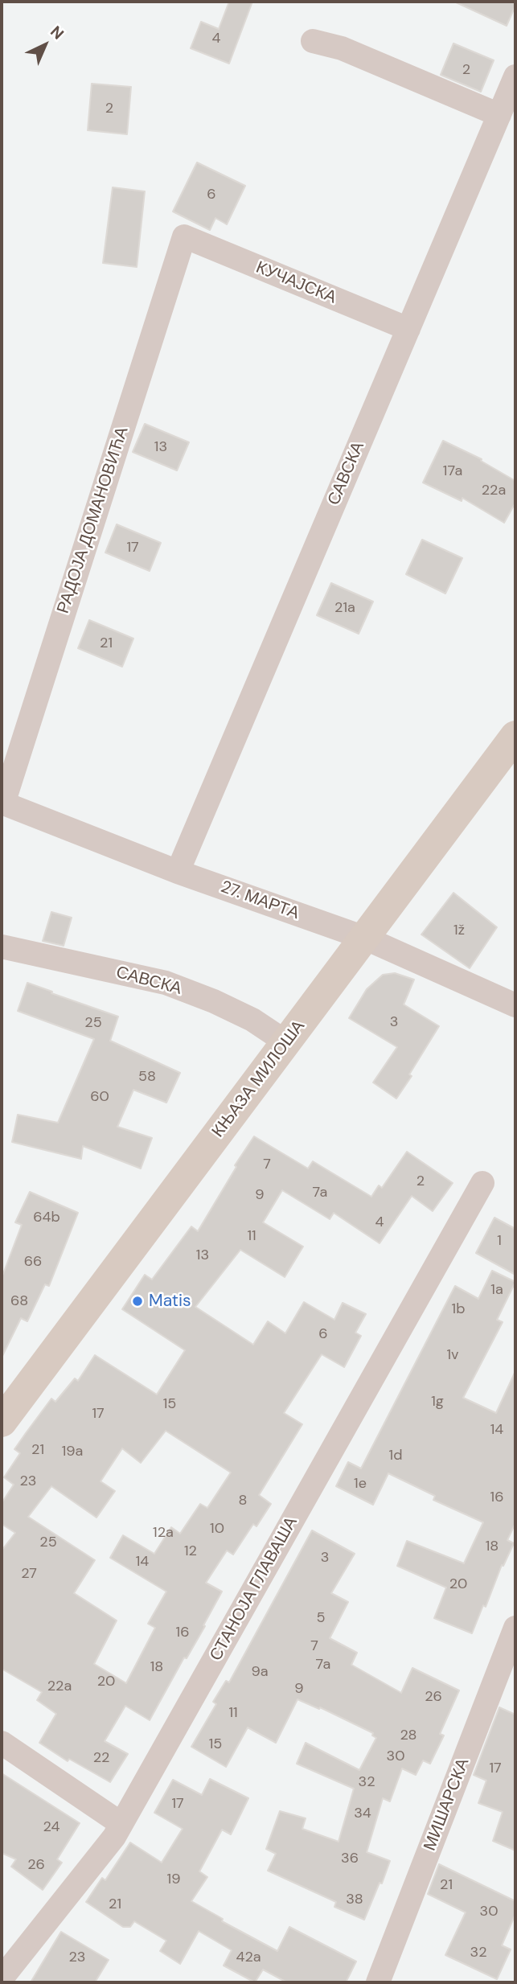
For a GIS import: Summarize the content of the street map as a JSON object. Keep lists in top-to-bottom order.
{
  "streets": {
    "main road": ["КЊАЗА МИЛОША"],
    "street": [
      "КУЧАЈСКА",
      "САВСКА",
      "РАДОЈА ДОМАНОВИЋА",
      "27. МАРТА",
      "СТАНОЈА ГЛАВАША",
      "МИШАРСКА"
    ]
  },
  "crossings": [
    ["КУЧАЈСКА", "САВСКА"],
    ["КУЧАЈСКА", "РАДОЈА ДОМАНОВИЋА"],
    ["САВСКА", "27. МАРТА"],
    ["САВСКА", "КЊАЗА МИЛОША"],
    ["РАДОЈА ДОМАНОВИЋА", "27. МАРТА"],
    ["27. МАРТА", "КЊАЗА МИЛОША"]
  ],
  "places": ["Matis"],
  "house_numbers": [
    "4",
    "2",
    "2",
    "6",
    "13",
    "17a",
    "22a",
    "17",
    "21a",
    "21",
    "1ž",
    "3",
    "25",
    "58",
    "60",
    "7",
    "2",
    "7a",
    "9",
    "64b",
    "4",
    "11",
    "1",
    "13",
    "66",
    "1a",
    "68",
    "1b",
    "6",
    "1v",
    "1g",
    "15",
    "17",
    "14",
    "21",
    "19a",
    "1d",
    "23",
    "1e",
    "16",
    "8",
    "10",
    "12a",
    "25",
    "18",
    "12",
    "3",
    "14",
    "27",
    "20",
    "5",
    "16",
    "7",
    "7a",
    "18",
    "9a",
    "20",
    "22a",
    "9",
    "26",
    "11",
    "28",
    "15",
    "30",
    "22",
    "17",
    "32",
    "17",
    "34",
    "24",
    "36",
    "26",
    "19",
    "21",
    "38",
    "21",
    "30",
    "32",
    "23",
    "42a"
  ],
  "north": "top right"
}
